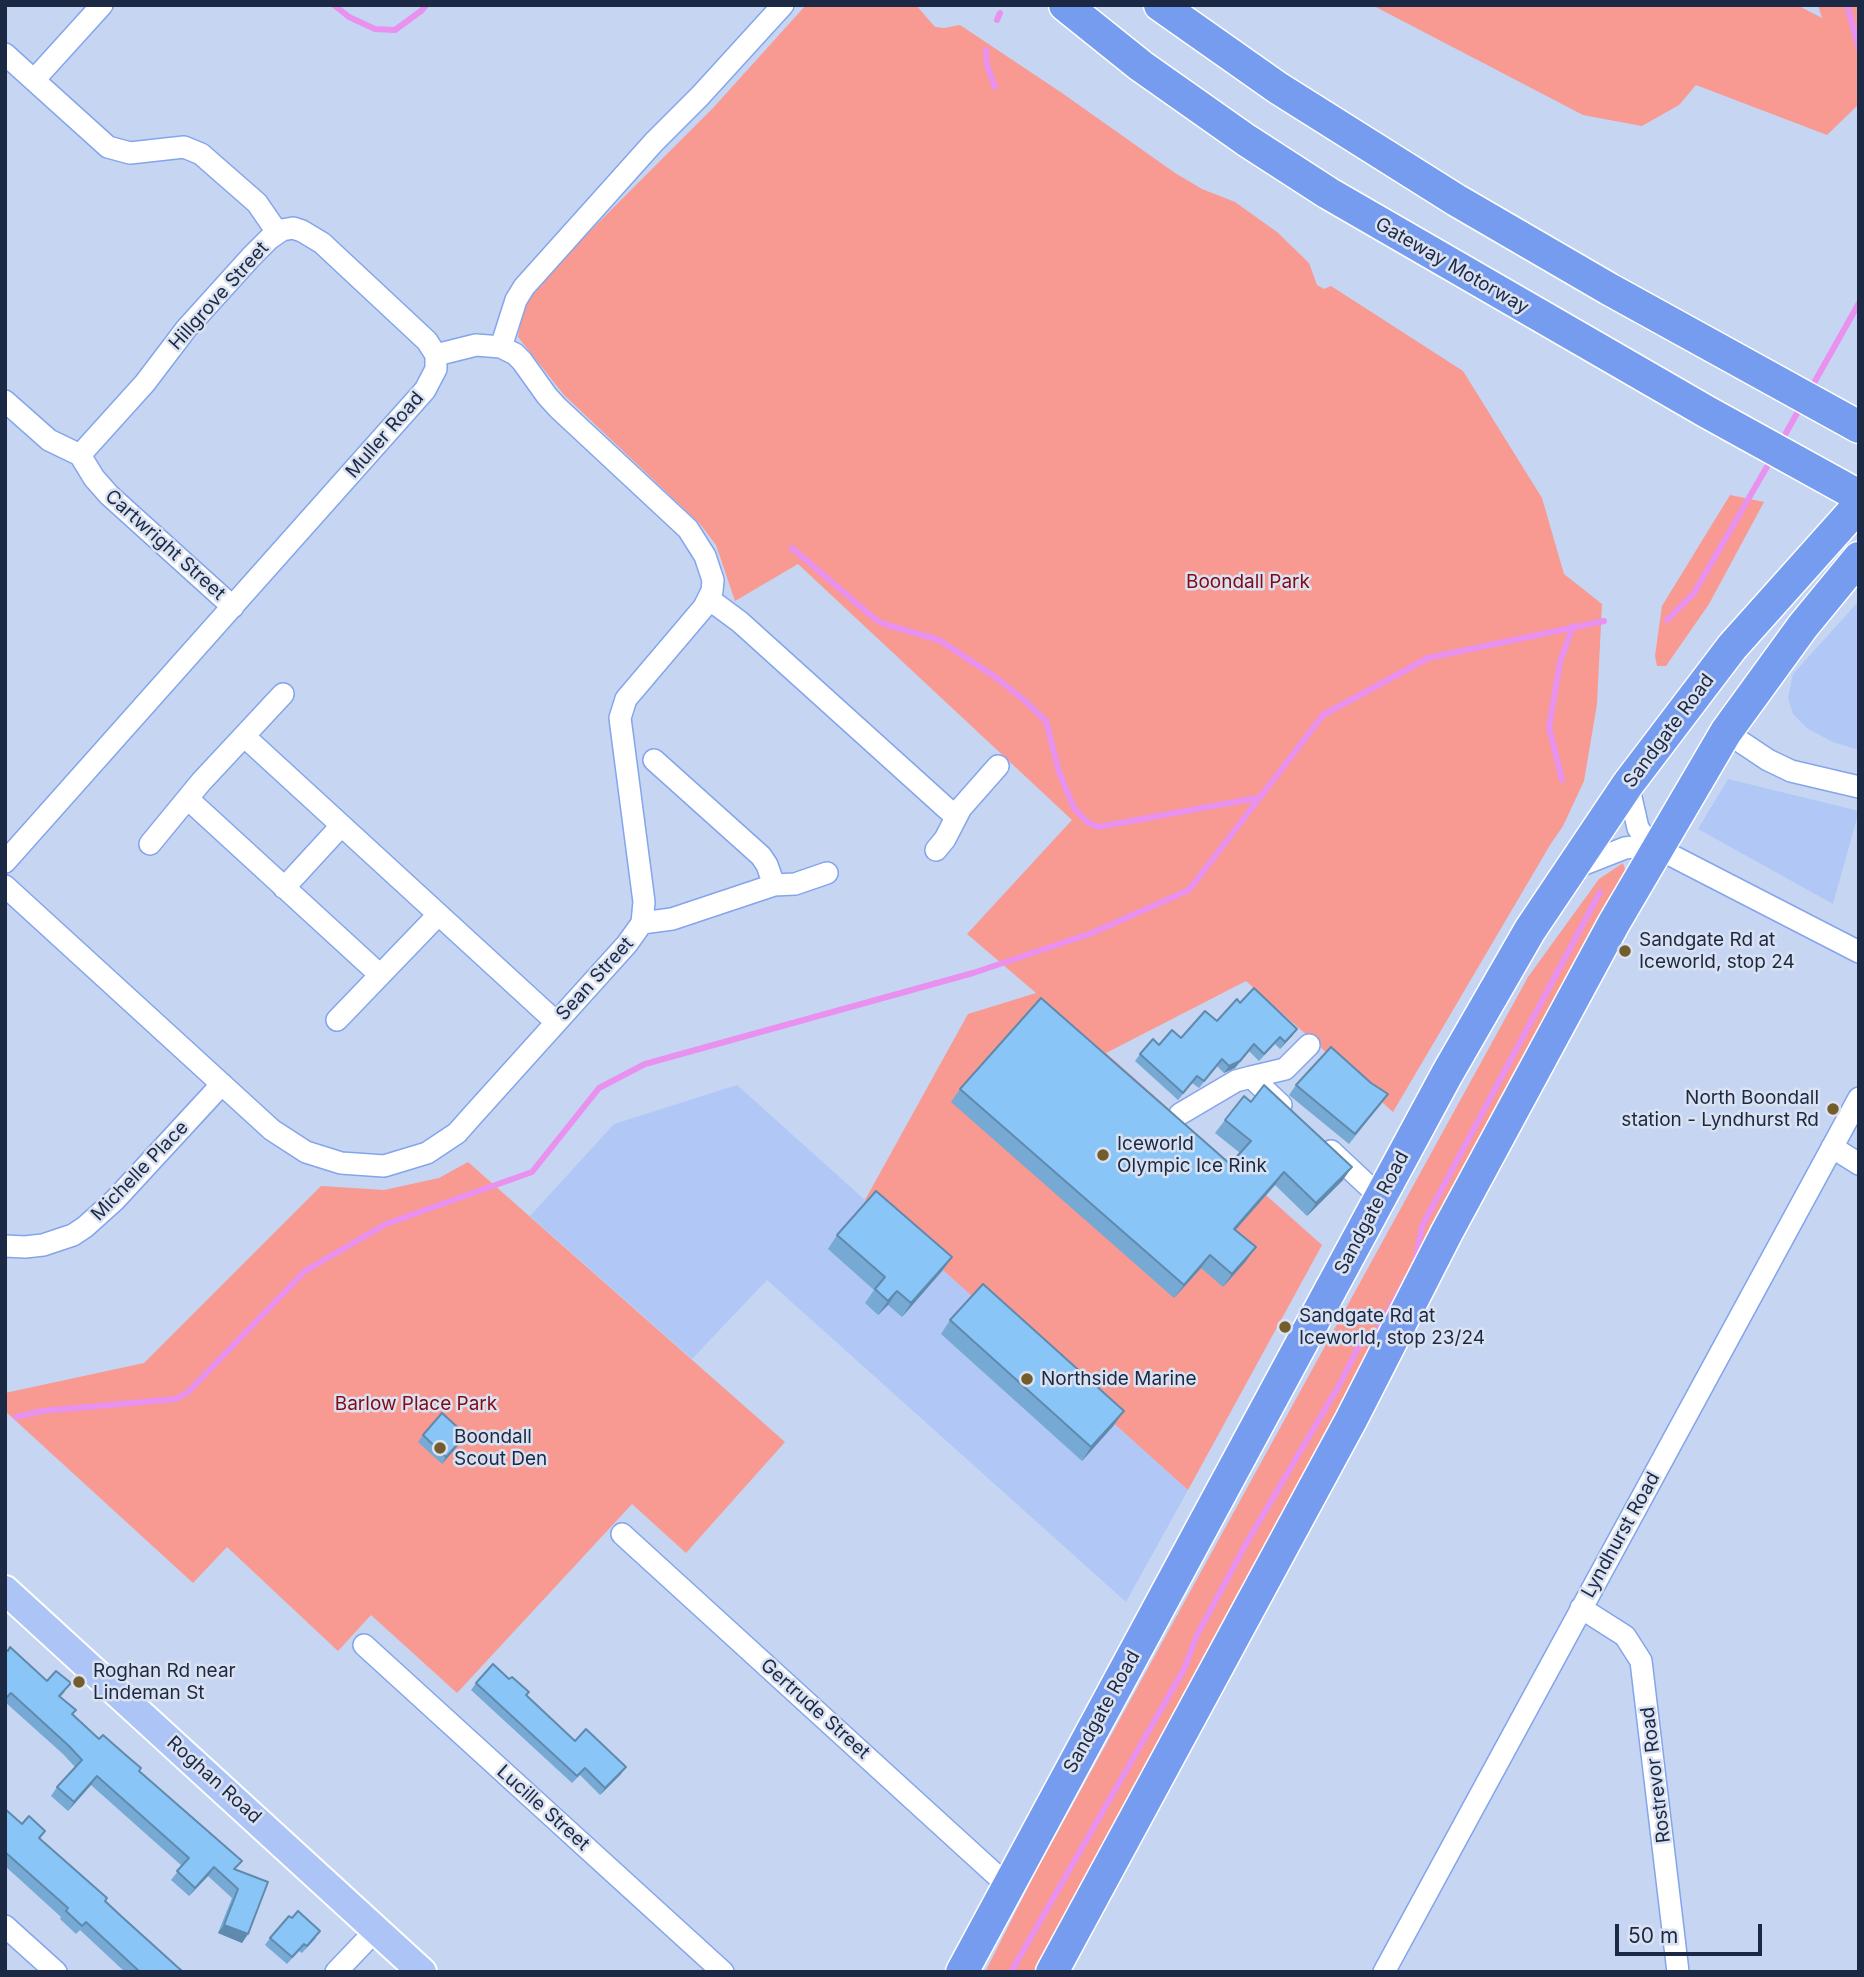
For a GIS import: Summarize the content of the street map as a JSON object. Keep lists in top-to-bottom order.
{
  "streets": {
    "highway": ["Gateway Motorway", "Sandgate Road"],
    "main road": ["Roghan Road"],
    "street": [
      "Hillgrove Street",
      "Muller Road",
      "Cartwright Street",
      "Sean Street",
      "Michelle Place",
      "Lyndhurst Road",
      "Gertrude Street",
      "Rostrevor Road",
      "Lucille Street"
    ]
  },
  "crossings": [
    ["Hillgrove Street", "Muller Road"],
    ["Hillgrove Street", "Cartwright Street"],
    ["Muller Road", "Cartwright Street"],
    ["Sandgate Road", "Gertrude Street"],
    ["Sean Street", "Michelle Place"],
    ["Lyndhurst Road", "Rostrevor Road"]
  ],
  "parks": ["Boondall Park", "Barlow Place Park"],
  "places": [
    "Sandgate Rd at Iceworld, stop 24",
    "North Boondall station - Lyndhurst Rd",
    "Iceworld Olympic Ice Rink",
    "Sandgate Rd at Iceworld, stop 23/24",
    "Northside Marine",
    "Boondall Scout Den",
    "Roghan Rd near Lindeman St"
  ],
  "scale_bar": "50 m"
}
